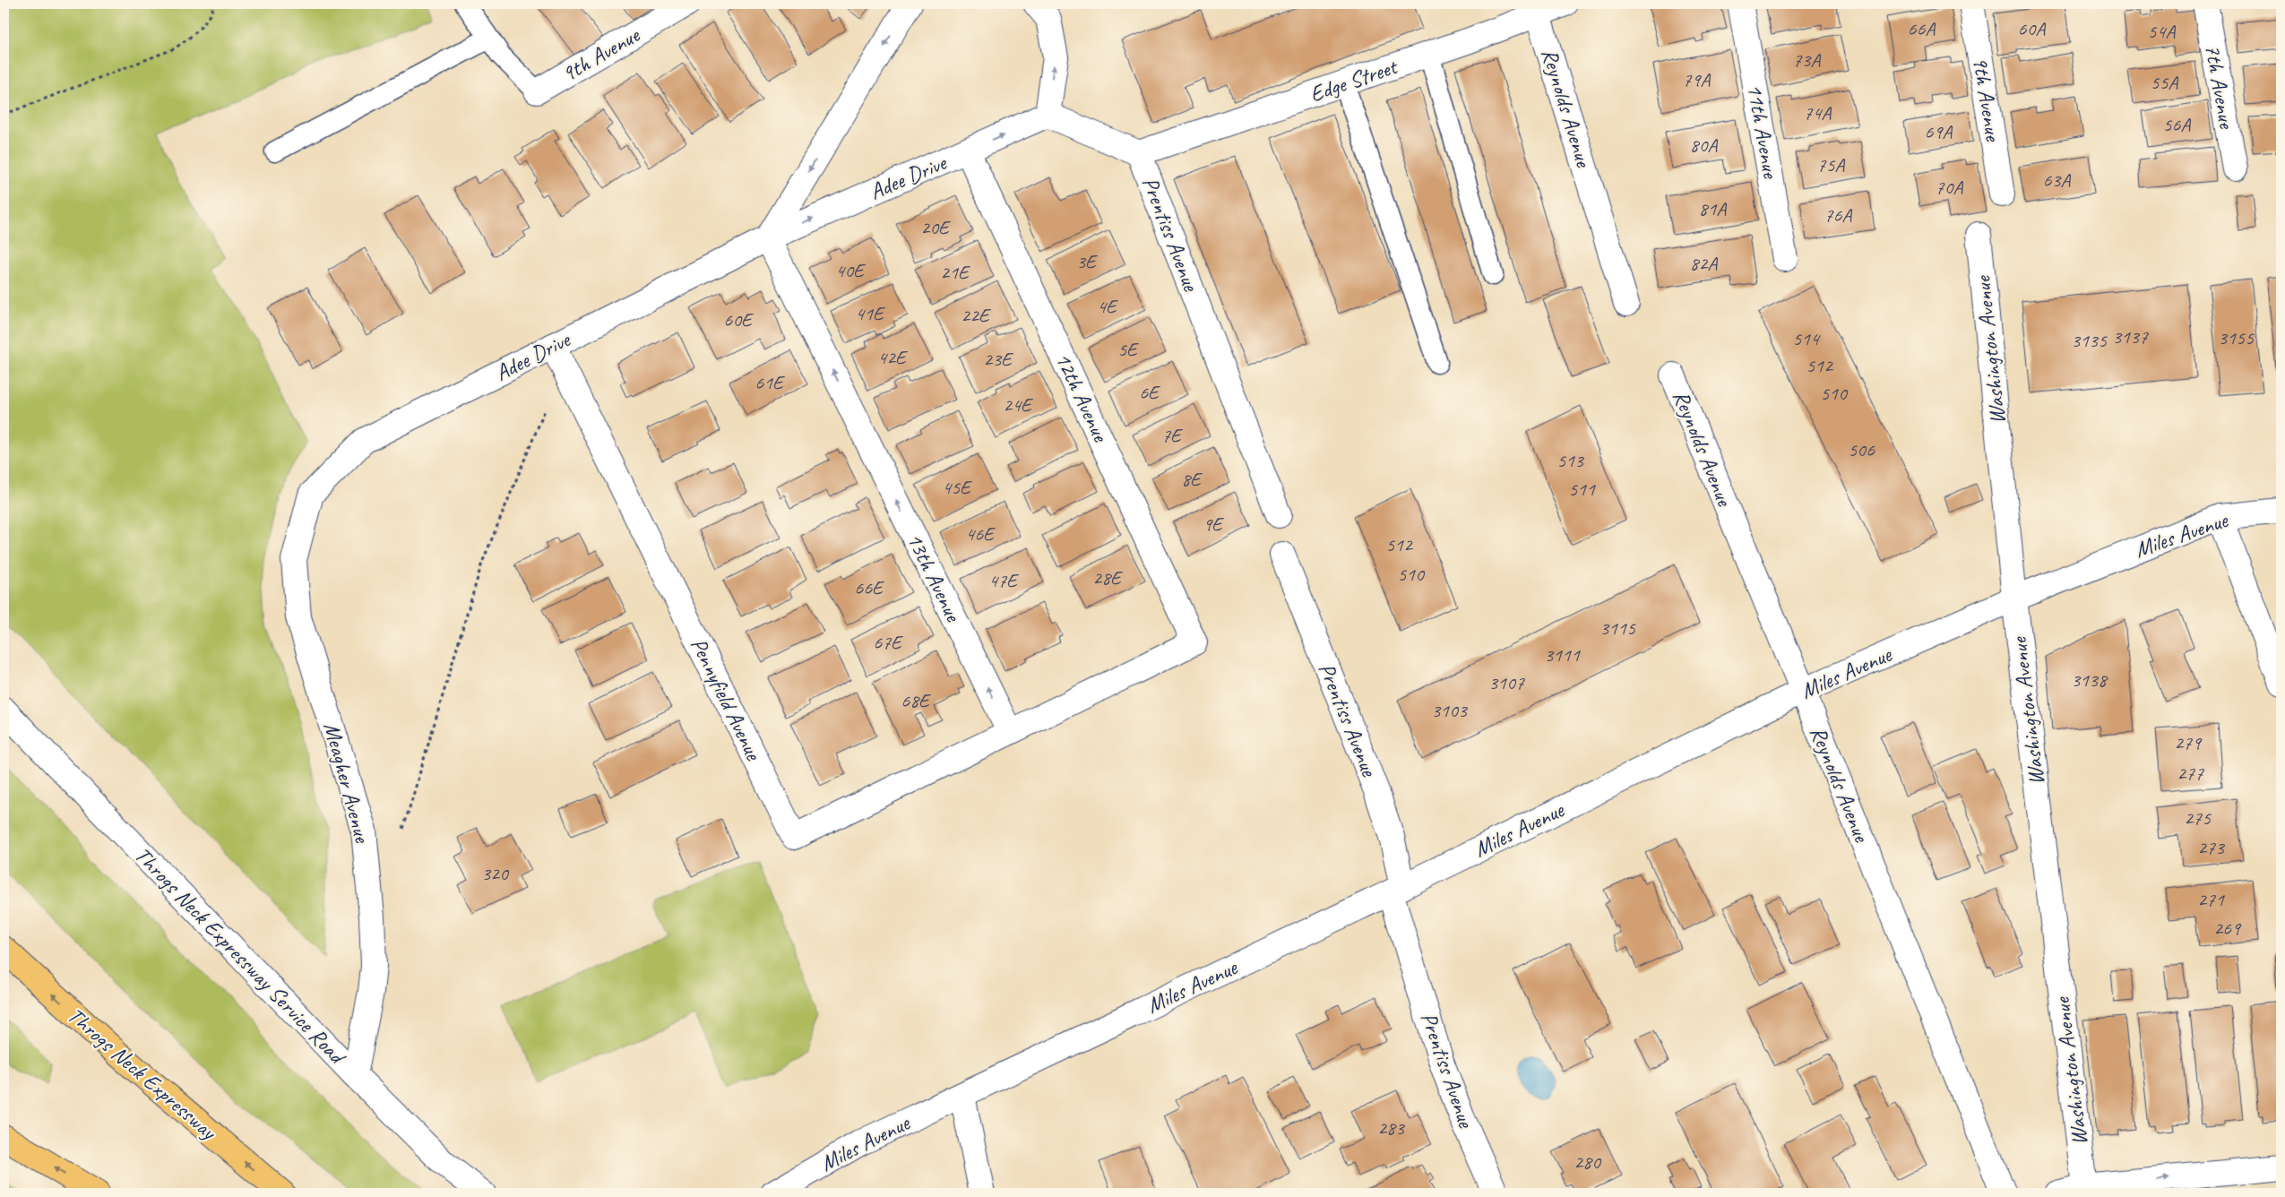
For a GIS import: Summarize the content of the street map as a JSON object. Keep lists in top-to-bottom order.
{
  "streets": {
    "highway": ["Throgs Neck Expressway"],
    "street": [
      "9th Avenue",
      "Edge Street",
      "7th Avenue",
      "Reynolds Avenue",
      "11th Avenue",
      "Adee Drive",
      "Prentiss Avenue",
      "Washington Avenue",
      "12th Avenue",
      "Miles Avenue",
      "13th Avenue",
      "Pennyfield Avenue",
      "Meagher Avenue",
      "Throgs Neck Expressway Service Road"
    ]
  },
  "crossings": [
    ["Edge Street", "Reynolds Avenue"],
    ["Edge Street", "Prentiss Avenue"],
    ["Reynolds Avenue", "Miles Avenue"],
    ["Adee Drive", "Prentiss Avenue"],
    ["Adee Drive", "12th Avenue"],
    ["Adee Drive", "13th Avenue"],
    ["Adee Drive", "Pennyfield Avenue"],
    ["Adee Drive", "Meagher Avenue"],
    ["Prentiss Avenue", "Miles Avenue"],
    ["Washington Avenue", "Miles Avenue"],
    ["12th Avenue", "13th Avenue"],
    ["12th Avenue", "Pennyfield Avenue"],
    ["13th Avenue", "Pennyfield Avenue"],
    ["Meagher Avenue", "Throgs Neck Expressway Service Road"]
  ],
  "one_way": ["Adee Drive", "13th Avenue", "Throgs Neck Expressway"],
  "house_numbers": [
    "66A",
    "60A",
    "54A",
    "73A",
    "79A",
    "55A",
    "74A",
    "56A",
    "69A",
    "80A",
    "75A",
    "63A",
    "70A",
    "81A",
    "76A",
    "20E",
    "3E",
    "82A",
    "40E",
    "21E",
    "4E",
    "41E",
    "22E",
    "60E",
    "3137",
    "3155",
    "514",
    "3135",
    "5E",
    "42E",
    "23E",
    "512",
    "61E",
    "6E",
    "510",
    "24E",
    "7E",
    "506",
    "513",
    "8E",
    "45E",
    "511",
    "9E",
    "46E",
    "512",
    "510",
    "28E",
    "47E",
    "66E",
    "3115",
    "67E",
    "3111",
    "3138",
    "3107",
    "68E",
    "3103",
    "279",
    "277",
    "275",
    "273",
    "320",
    "271",
    "269",
    "283",
    "280"
  ]
}
